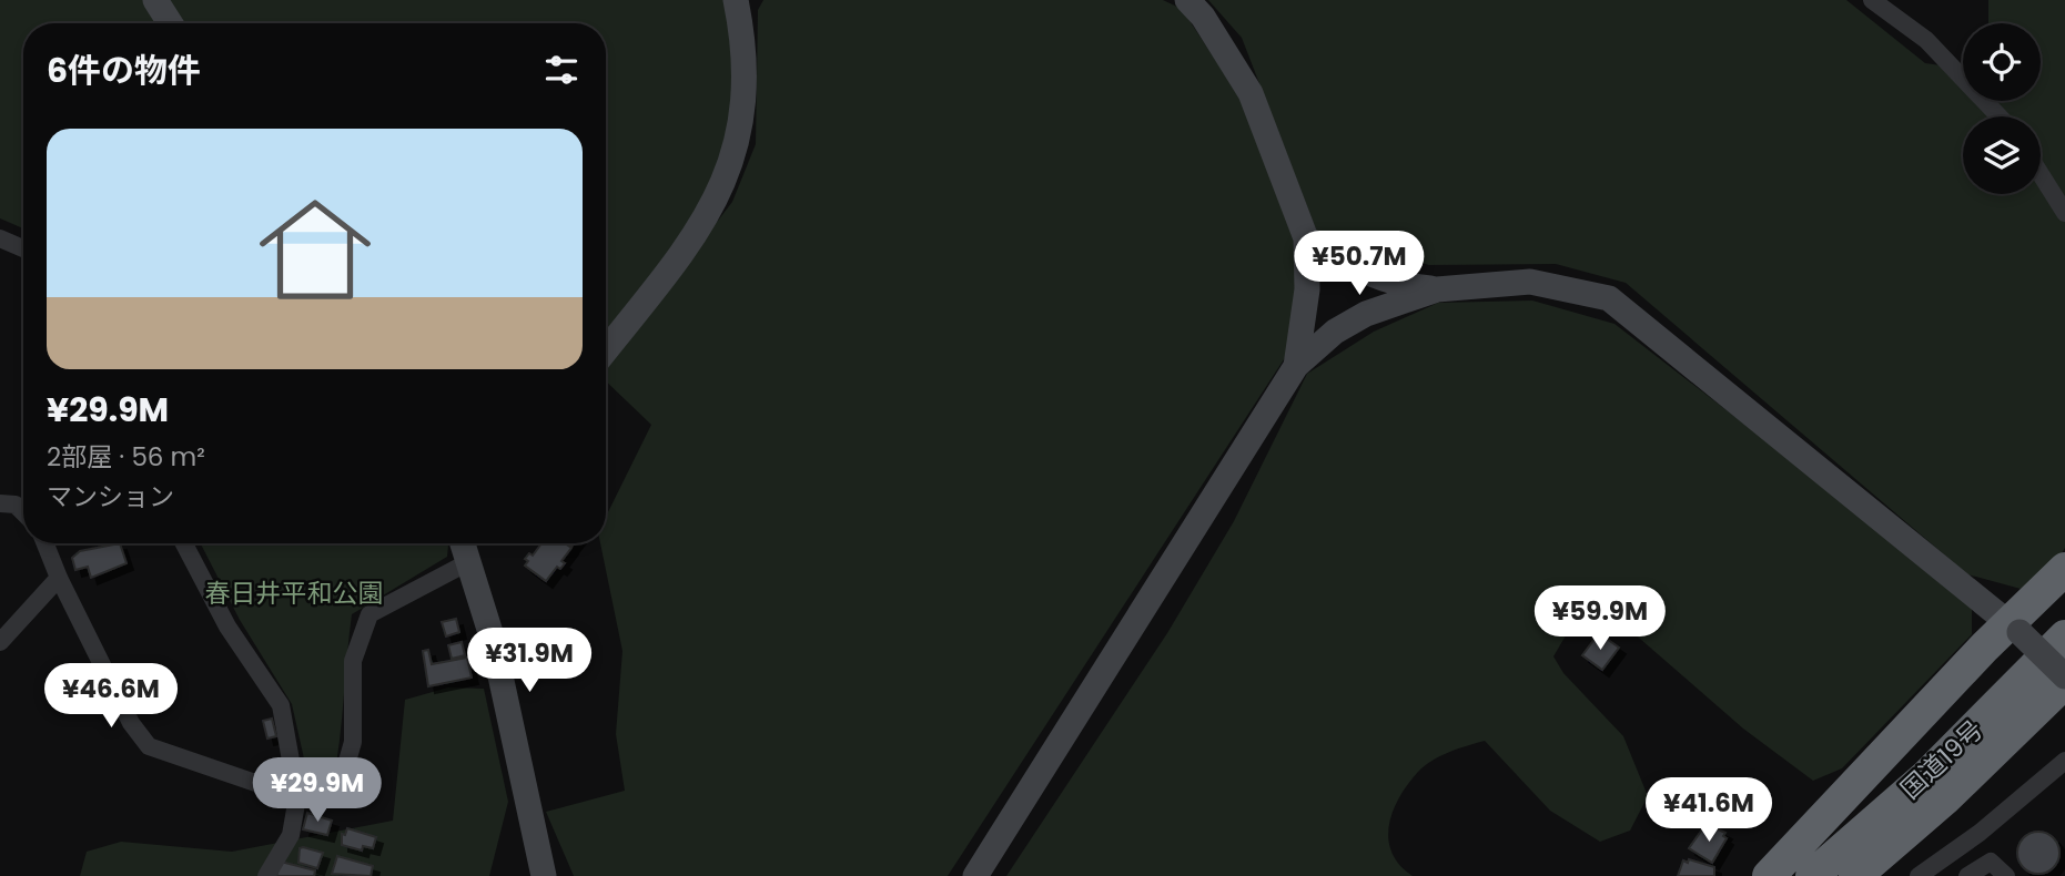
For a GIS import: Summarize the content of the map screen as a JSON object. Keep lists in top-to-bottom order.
{
  "streets": {
    "highway": ["国道19号"]
  },
  "parks": ["春日井平和公園"],
  "page": {
    "heading": "6件の物件",
    "list": [
      {
        "name": "¥29.9M",
        "note": "2部屋 · 56 m² · マンション"
      }
    ],
    "price": [
      "¥50.7M",
      "¥59.9M",
      "¥31.9M",
      "¥46.6M",
      "¥29.9M",
      "¥41.6M"
    ]
  }
}
